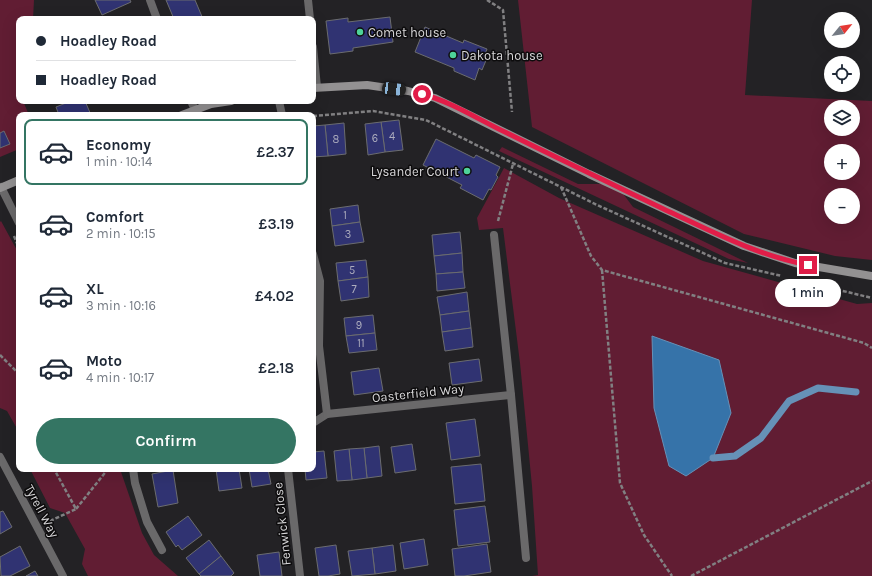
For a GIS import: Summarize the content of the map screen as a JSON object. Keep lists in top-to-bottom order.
{
  "streets": {
    "street": ["Oasterfield Way", "Tyrell Way", "Fenwick Close"]
  },
  "places": ["Comet house", "Dakota house", "Lysander Court"],
  "house_numbers": [
    "4",
    "6",
    "8",
    "1",
    "3",
    "5",
    "7",
    "9",
    "11"
  ],
  "north": "top right",
  "page": {
    "map_buttons": ["+", "−"],
    "banner": ["Hoadley Road", "Hoadley Road"],
    "list": [
      {
        "name": "Economy",
        "note": "1 min · 10:14",
        "value": "£2.37"
      },
      {
        "name": "Comfort",
        "note": "2 min · 10:15",
        "value": "£3.19"
      },
      {
        "name": "XL",
        "note": "3 min · 10:16",
        "value": "£4.02"
      },
      {
        "name": "Moto",
        "note": "4 min · 10:17",
        "value": "£2.18"
      }
    ],
    "bubble": "1 min",
    "buttons": "Confirm"
  }
}
